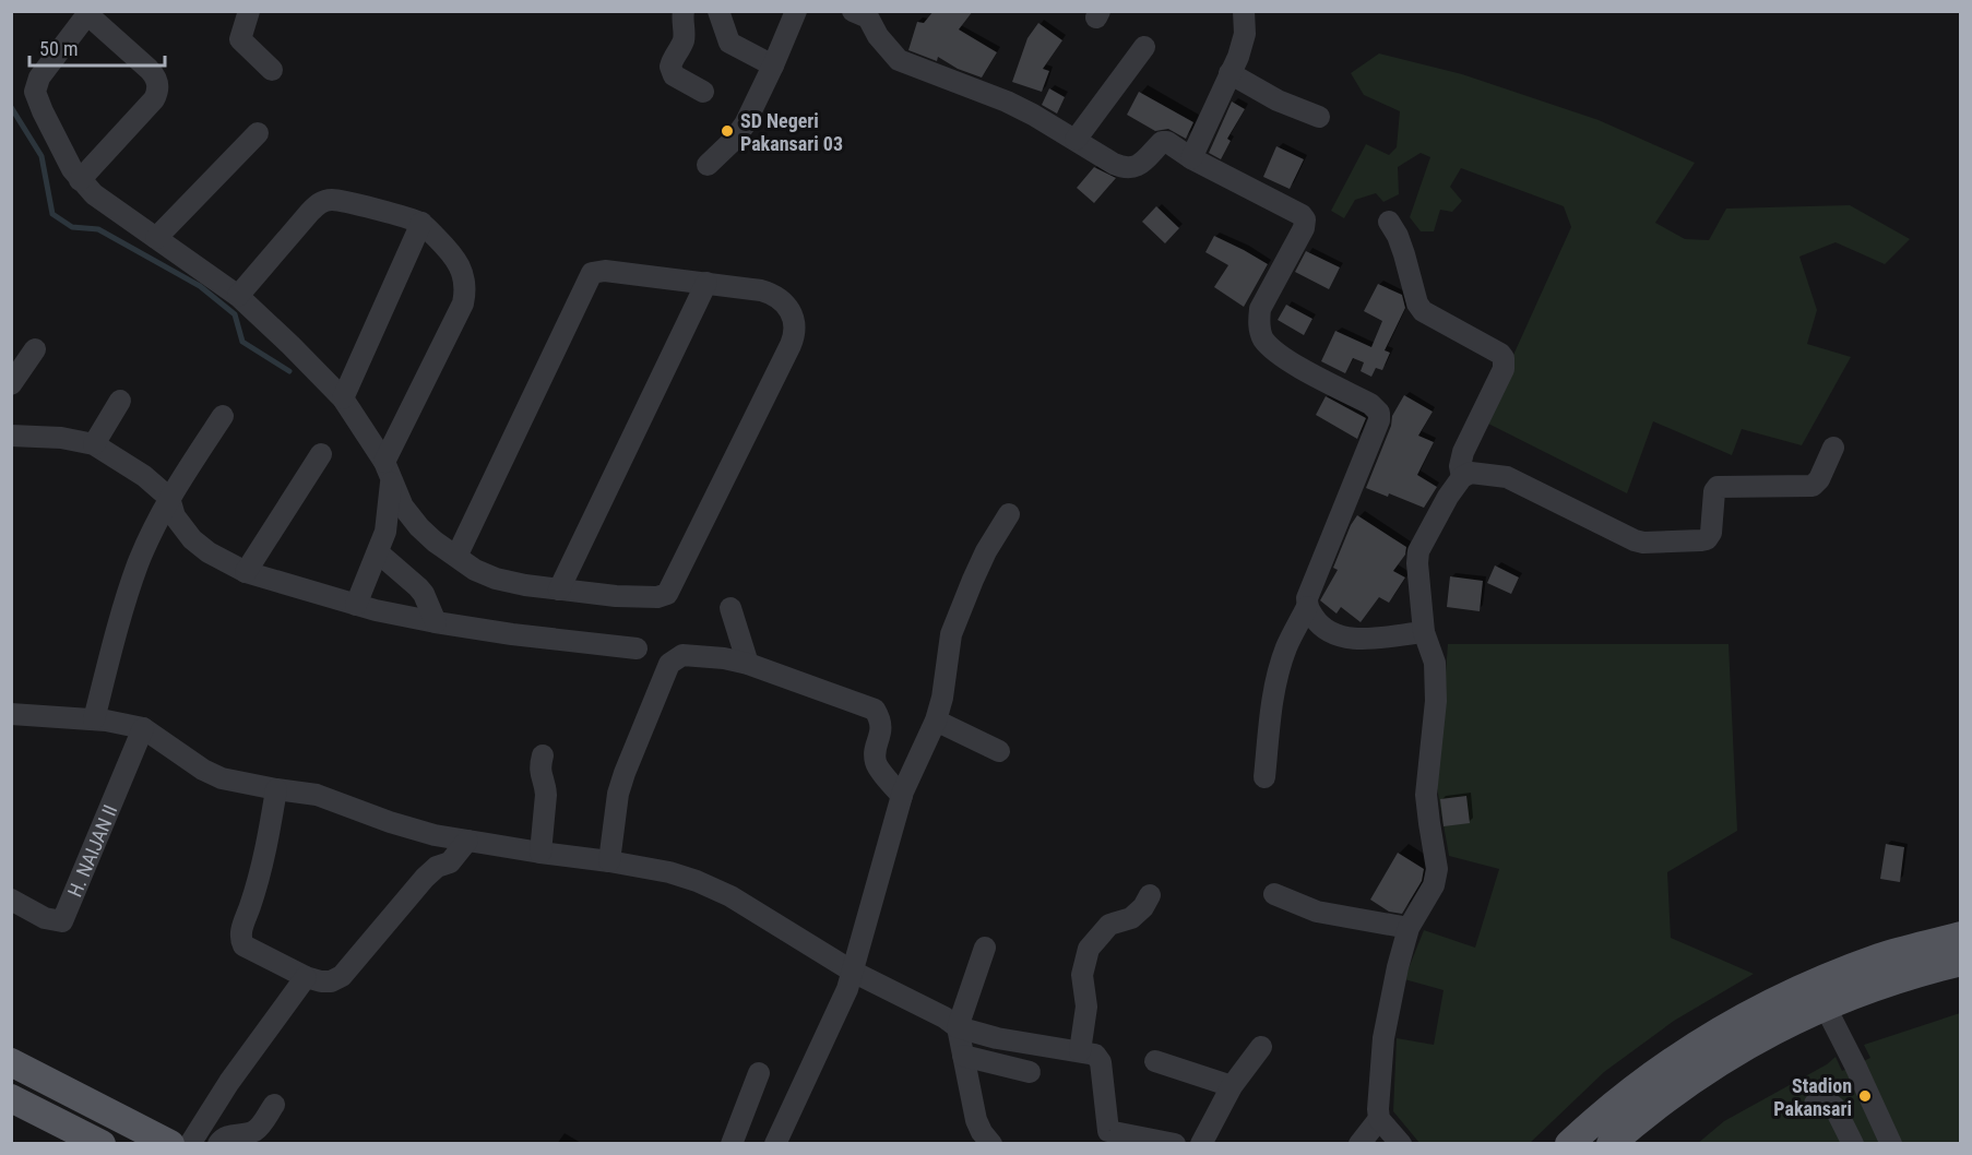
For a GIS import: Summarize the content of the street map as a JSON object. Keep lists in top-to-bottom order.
{
  "streets": {
    "street": ["H. NAIJAN II"]
  },
  "places": ["SD Negeri Pakansari 03", "Stadion Pakansari"],
  "scale_bar": "50 m"
}
